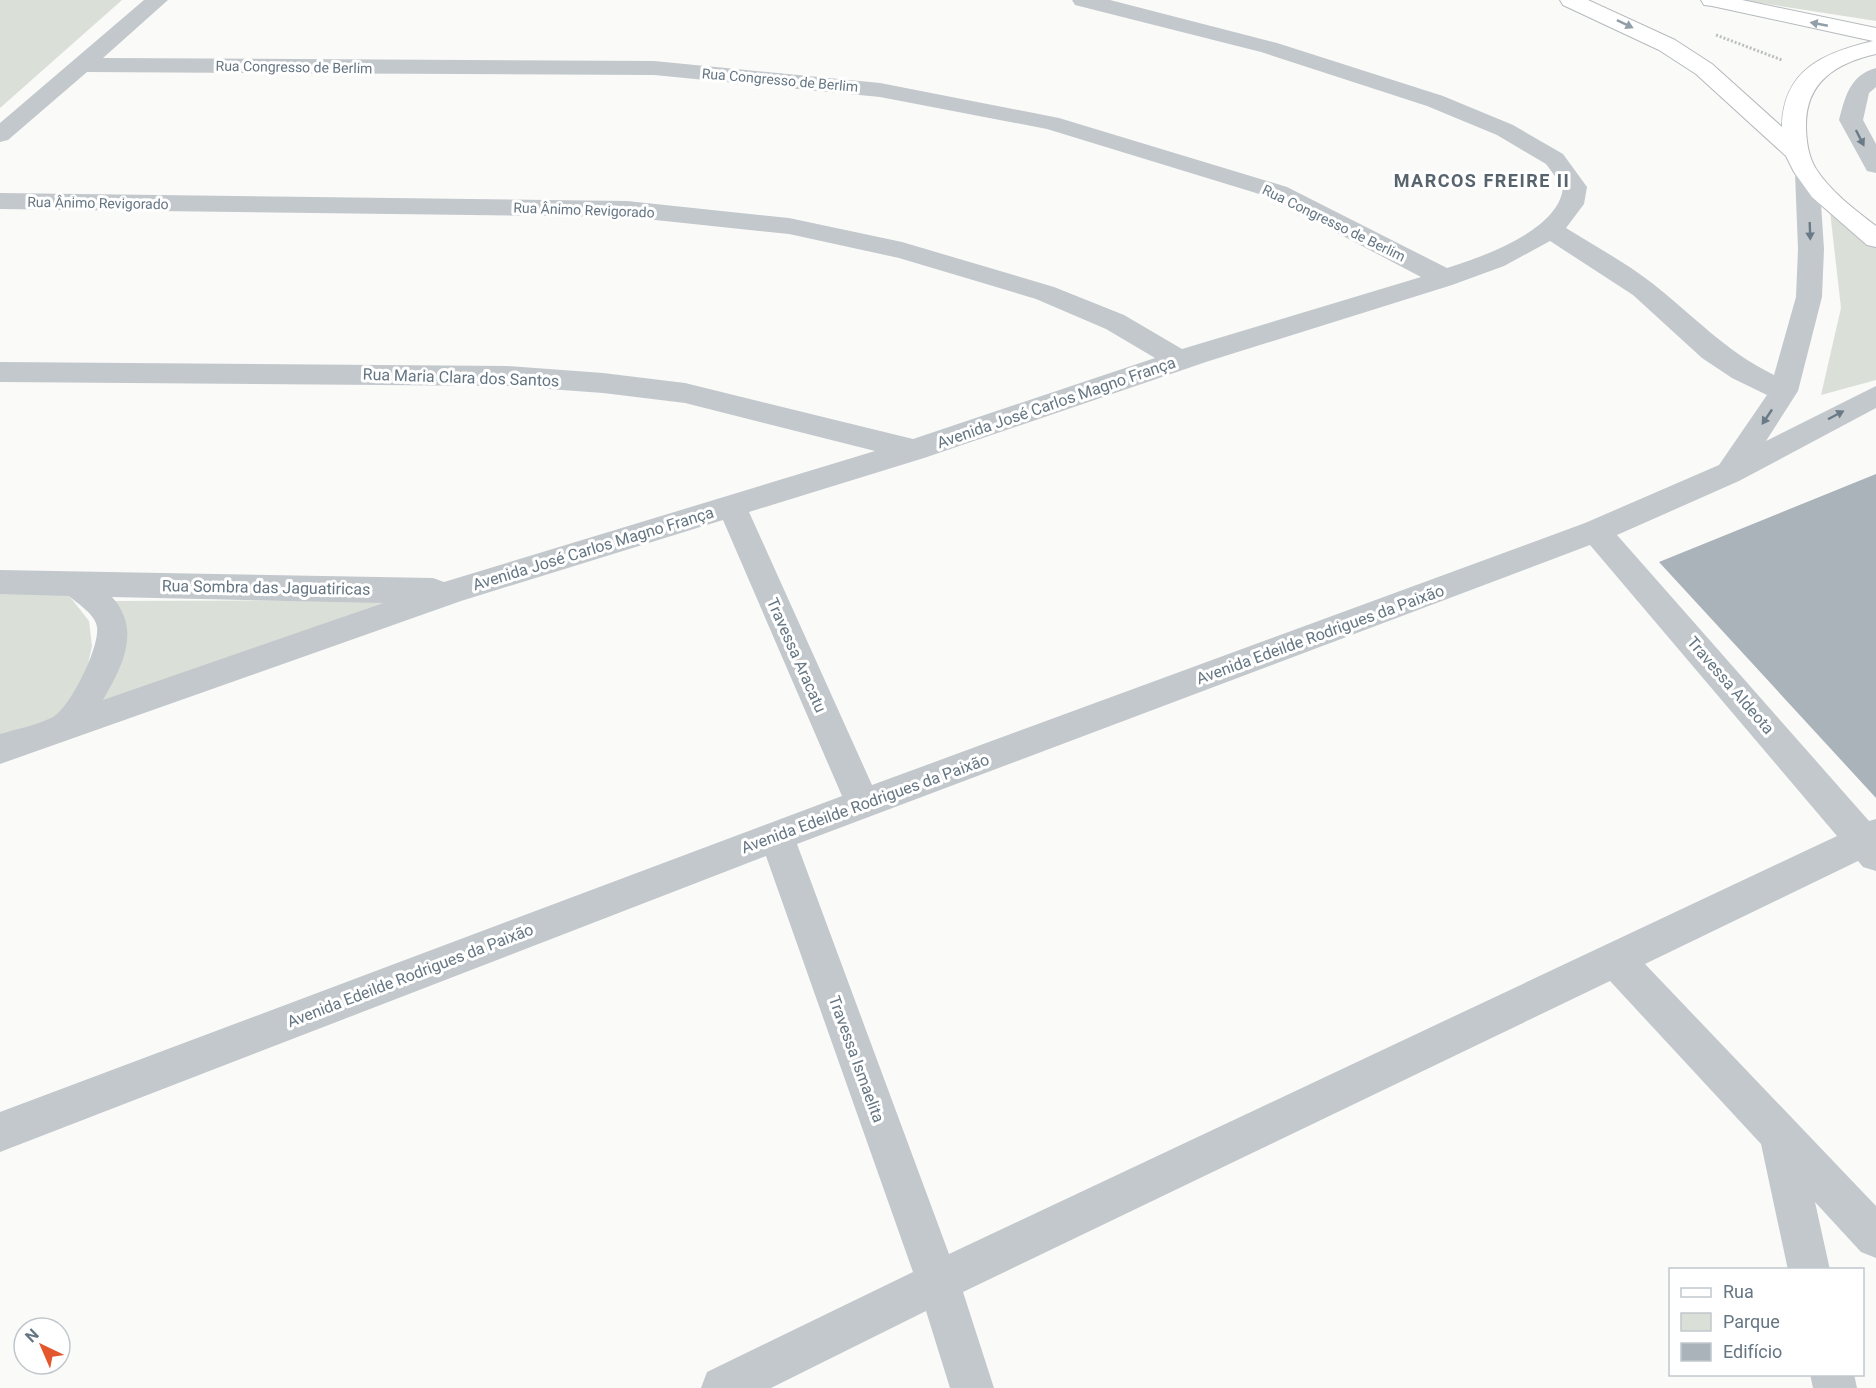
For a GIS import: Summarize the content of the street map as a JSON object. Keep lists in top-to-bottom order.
{
  "streets": {
    "street": [
      "Rua Congresso de Berlim",
      "Rua Ânimo Revigorado",
      "Rua Maria Clara dos Santos",
      "Avenida José Carlos Magno França",
      "Rua Sombra das Jaguatiricas",
      "Avenida Edeilde Rodrigues da Paixão",
      "Travessa Aracatu",
      "Travessa Aldeota",
      "Travessa Ismaelita"
    ]
  },
  "crossings": [
    ["Rua Congresso de Berlim", "Avenida José Carlos Magno França"],
    ["Rua Ânimo Revigorado", "Avenida José Carlos Magno França"],
    ["Rua Maria Clara dos Santos", "Avenida José Carlos Magno França"],
    ["Avenida José Carlos Magno França", "Rua Sombra das Jaguatiricas"],
    ["Avenida José Carlos Magno França", "Travessa Aracatu"],
    ["Avenida Edeilde Rodrigues da Paixão", "Travessa Aracatu"],
    ["Avenida Edeilde Rodrigues da Paixão", "Travessa Aldeota"],
    ["Avenida Edeilde Rodrigues da Paixão", "Travessa Ismaelita"]
  ],
  "districts": ["MARCOS FREIRE II"],
  "legend": ["Rua", "Parque", "Edifício"],
  "north": "top left"
}
